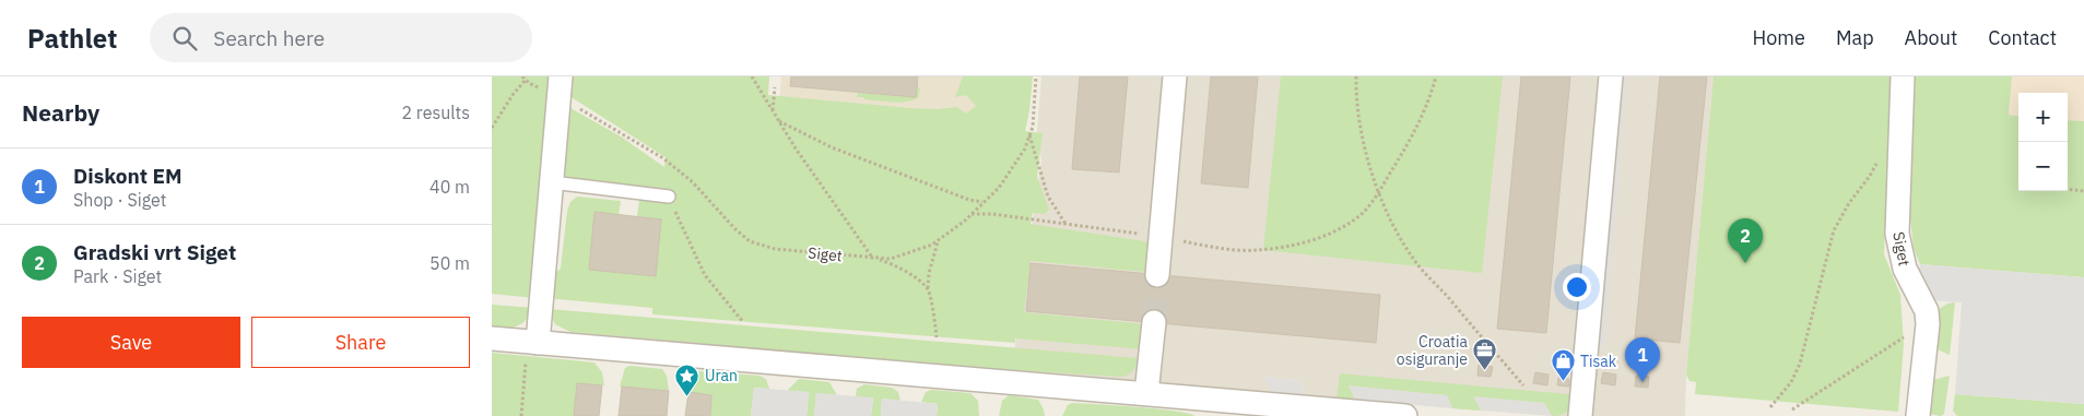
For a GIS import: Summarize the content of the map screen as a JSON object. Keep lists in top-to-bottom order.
{
  "streets": {
    "street": ["Siget"]
  },
  "places": {
    "office": ["Croatia osiguranje"],
    "shop": ["Tisak"],
    "place": ["Uran"]
  },
  "page": {
    "header": "Pathlet",
    "search": "Search here",
    "nav": [
      "Home",
      "Map",
      "About",
      "Contact"
    ],
    "heading": ["Nearby", "2 results"],
    "map_buttons": ["+", "−"],
    "list": [
      {
        "mark": "1",
        "name": "Diskont EM",
        "note": "Shop · Siget",
        "value": "40 m"
      },
      {
        "mark": "2",
        "name": "Gradski vrt Siget",
        "note": "Park · Siget",
        "value": "50 m"
      }
    ],
    "pins": ["2", "1"],
    "buttons": ["Save", "Share"]
  }
}
